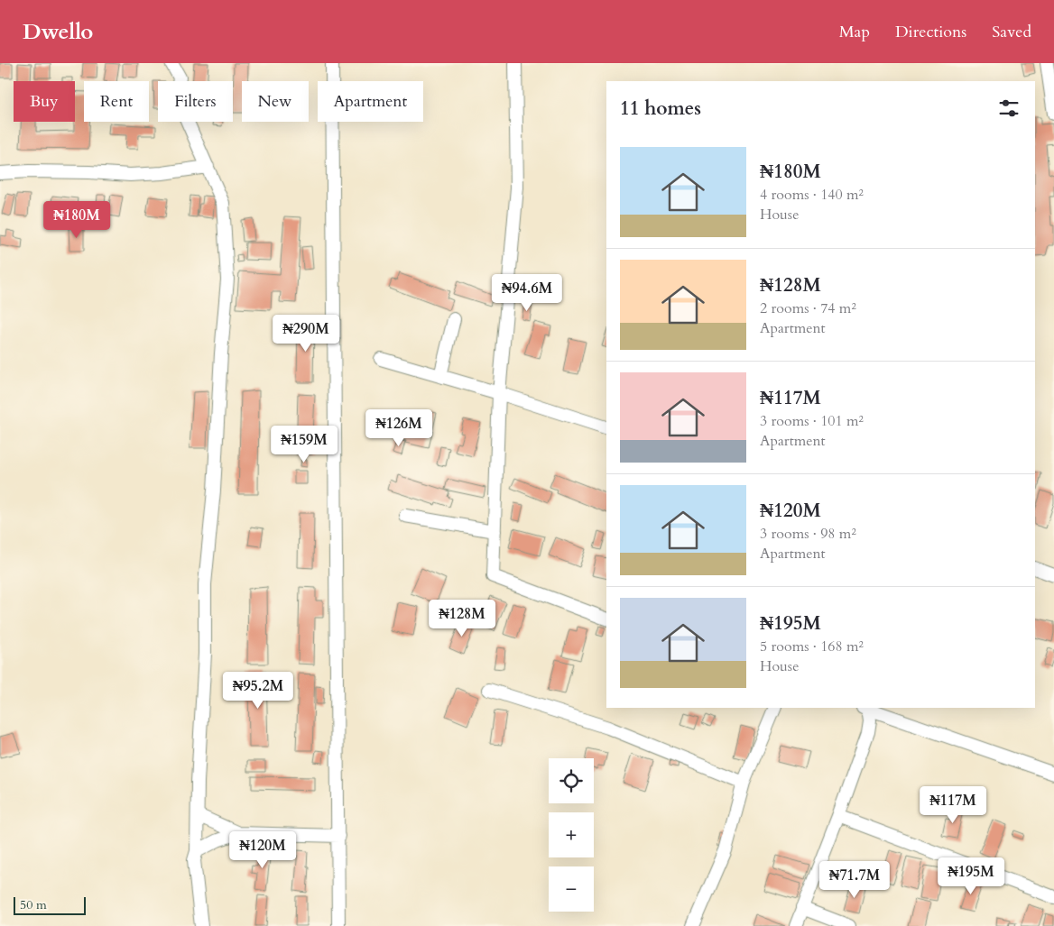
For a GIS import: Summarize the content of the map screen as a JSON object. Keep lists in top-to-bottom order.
{
  "scale_bar": "50 m",
  "page": {
    "header": "Dwello",
    "nav": ["Map", "Directions", "Saved"],
    "chip": [
      "Buy",
      "Rent",
      "Filters",
      "New",
      "Apartment"
    ],
    "heading": "11 homes",
    "list": [
      {
        "name": "₦180M",
        "note": "4 rooms · 140 m² · House"
      },
      {
        "name": "₦128M",
        "note": "2 rooms · 74 m² · Apartment"
      },
      {
        "name": "₦117M",
        "note": "3 rooms · 101 m² · Apartment"
      },
      {
        "name": "₦120M",
        "note": "3 rooms · 98 m² · Apartment"
      },
      {
        "name": "₦195M",
        "note": "5 rooms · 168 m² · House"
      }
    ],
    "price": [
      "₦180M",
      "₦94.6M",
      "₦290M",
      "₦126M",
      "₦159M",
      "₦128M",
      "₦95.2M",
      "₦117M",
      "₦120M",
      "₦195M",
      "₦71.7M"
    ],
    "map_buttons": ["+", "−"],
    "scale": "50 m"
  }
}
